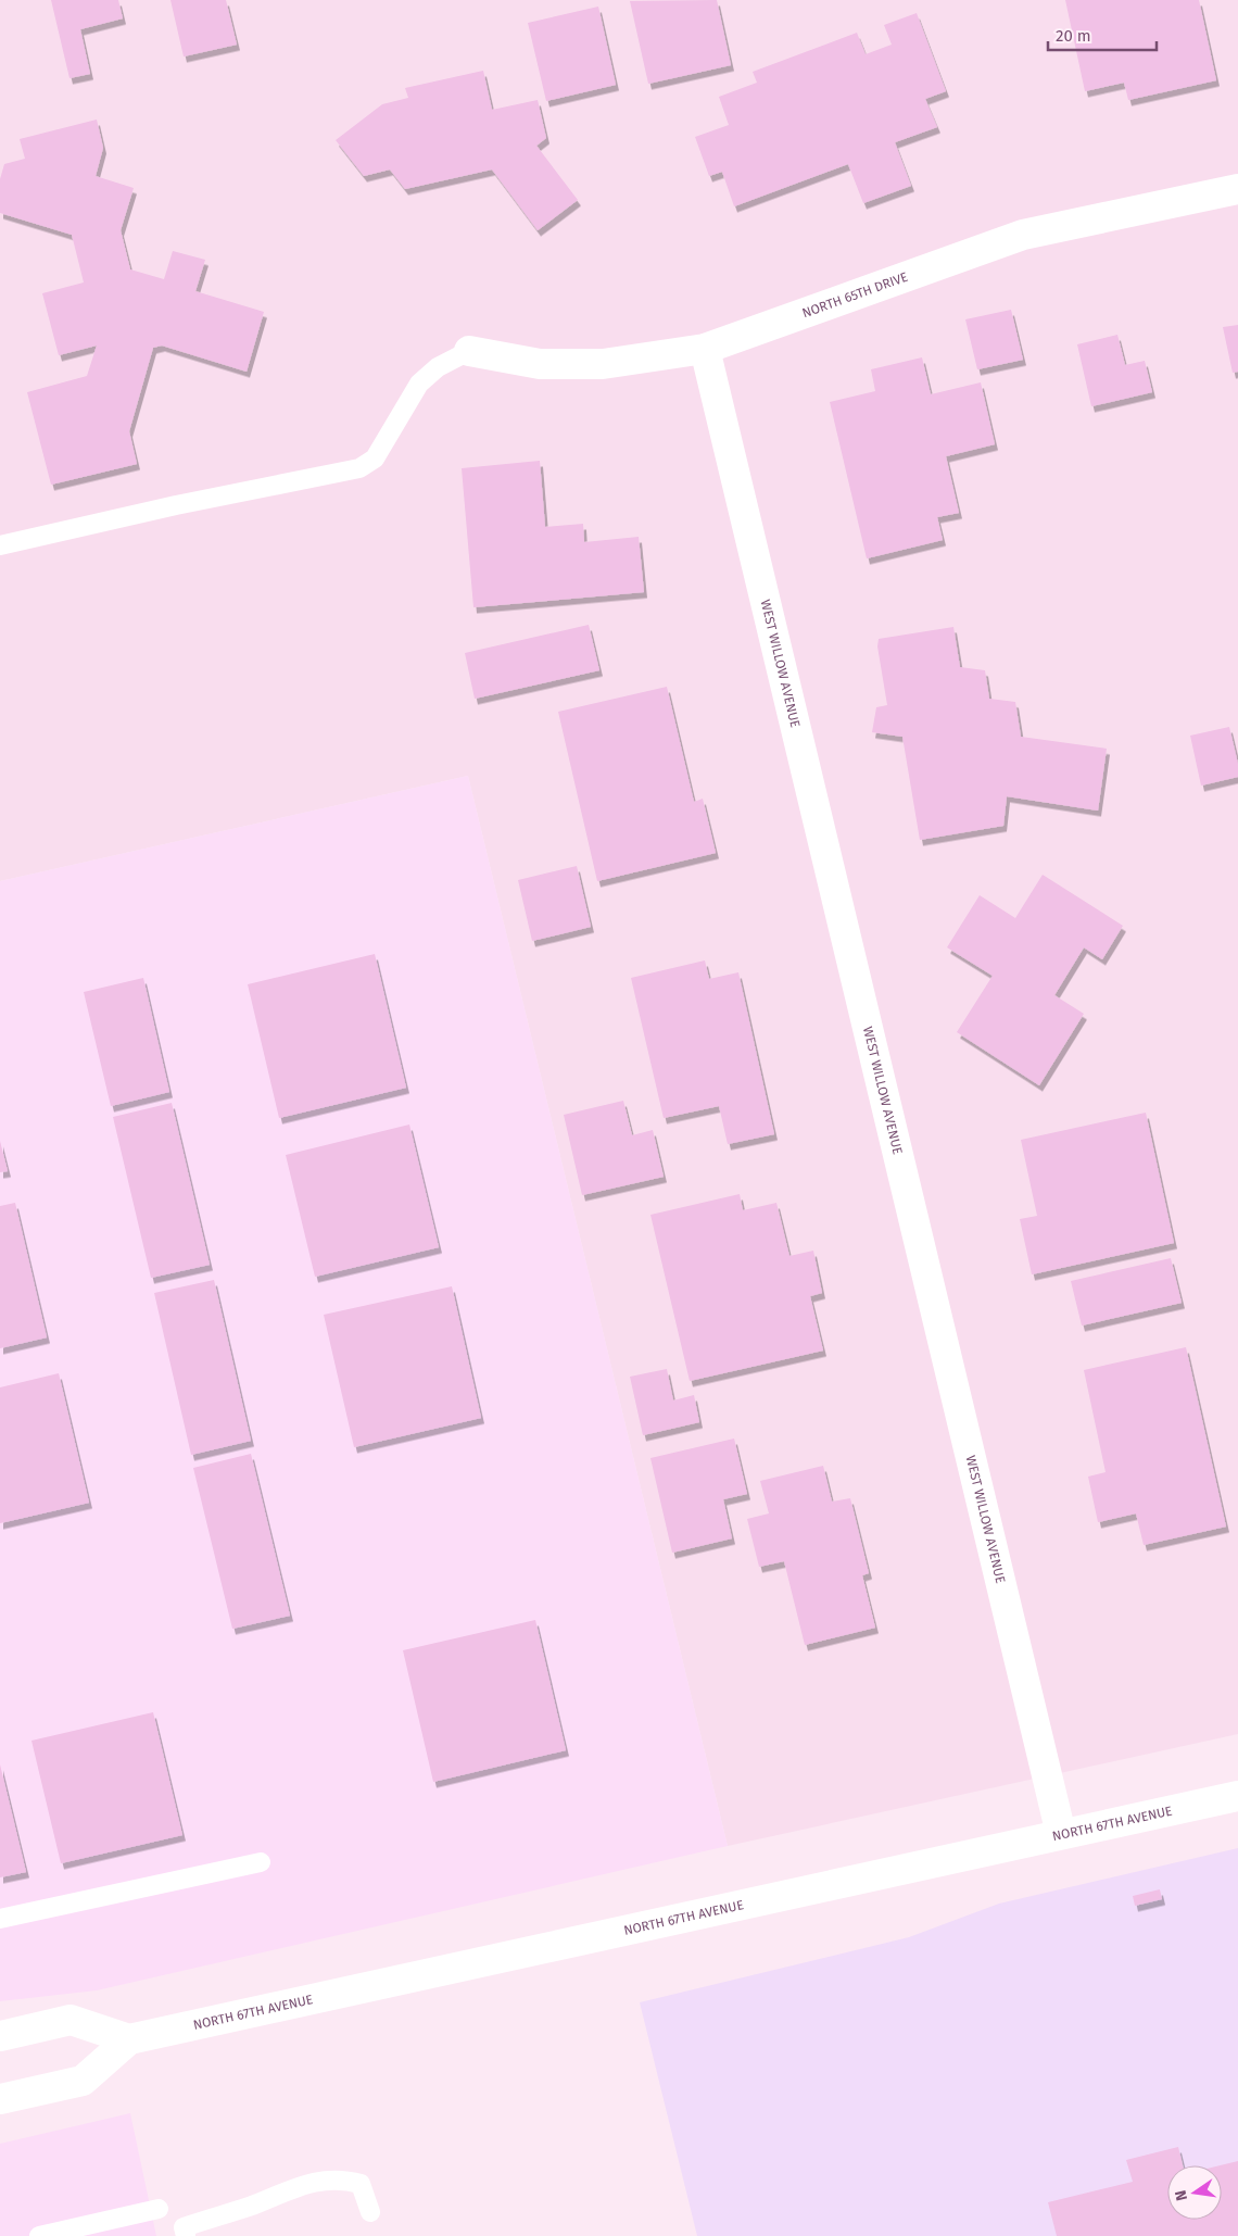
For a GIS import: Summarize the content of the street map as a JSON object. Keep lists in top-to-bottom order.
{
  "streets": {
    "street": ["NORTH 65TH DRIVE", "WEST WILLOW AVENUE", "NORTH 67TH AVENUE"]
  },
  "crossings": [
    ["NORTH 65TH DRIVE", "WEST WILLOW AVENUE"],
    ["WEST WILLOW AVENUE", "NORTH 67TH AVENUE"]
  ],
  "scale_bar": "20 m",
  "north": "left"
}
